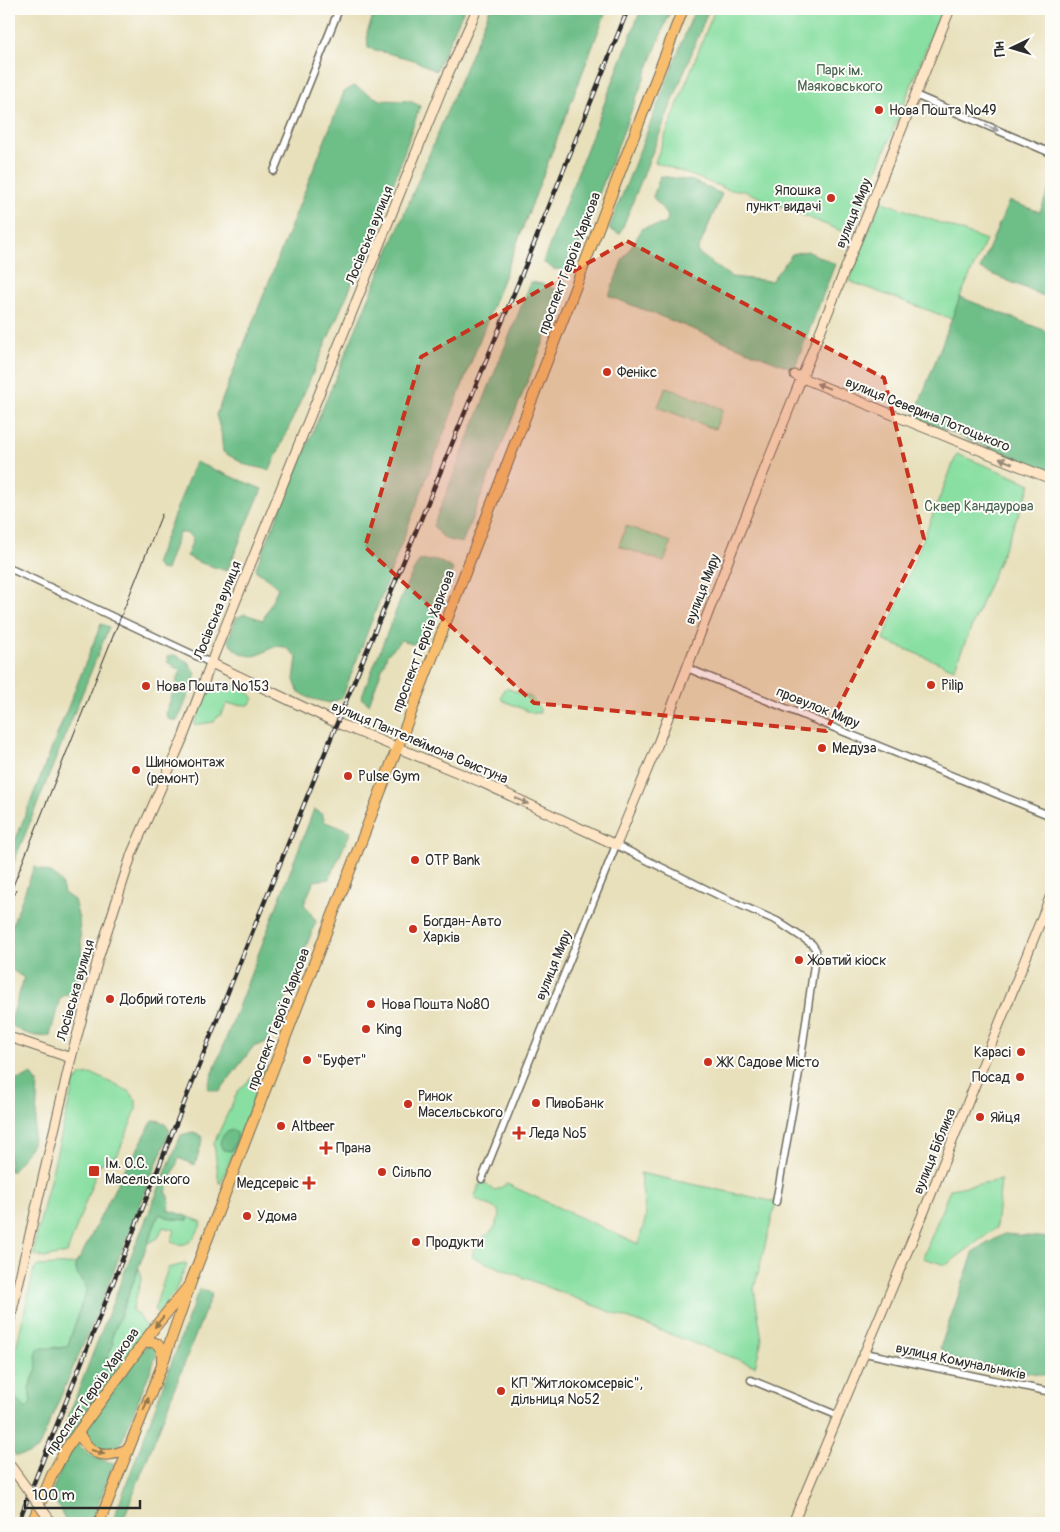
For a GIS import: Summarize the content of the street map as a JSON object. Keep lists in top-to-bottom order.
{
  "streets": {
    "main road": ["проспект Героїв Харкова"],
    "street": [
      "вулиця Миру",
      "Лосівська вулиця",
      "вулиця Северина Потоцького",
      "провулок Миру",
      "вулиця Пантелеймона Свистуна",
      "вулиця Біблика",
      "вулиця Комунальників"
    ]
  },
  "crossings": [
    ["вулиця Миру", "вулиця Северина Потоцького"],
    ["вулиця Миру", "провулок Миру"],
    ["вулиця Миру", "вулиця Пантелеймона Свистуна"],
    ["Лосівська вулиця", "вулиця Пантелеймона Свистуна"],
    ["проспект Героїв Харкова", "вулиця Пантелеймона Свистуна"],
    ["вулиця Біблика", "вулиця Комунальників"]
  ],
  "one_way": ["вулиця Северина Потоцького"],
  "parks": ["Парк ім. Маяковського", "Сквер Кандаурова"],
  "places": {
    "other": [
      "Нова Пошта №49",
      "Япошка пункт видачі",
      "Фенікс",
      "Pilip",
      "Нова Пошта №153",
      "Медуза",
      "Шиномонтаж (ремонт)",
      "Pulse Gym",
      "OTP Bank",
      "Богдан-Авто Харків",
      "Жовтий кіоск",
      "Добрий готель",
      "Нова Пошта №80",
      "King",
      "Карасі",
      "\"Буфет\"",
      "ЖК Садове Місто",
      "Посад",
      "ПивоБанк",
      "Ринок Масельського",
      "Яйця",
      "Altbeer",
      "Сільпо",
      "Удома",
      "Продукти",
      "КП \"Житлокомсервіс\", дільниця №52"
    ],
    "health": ["Леда №5", "Прана", "Медсервіс"],
    "transit": ["Ім. О.С. Масельського"]
  },
  "scale_bar": "100 m",
  "north": "left"
}
